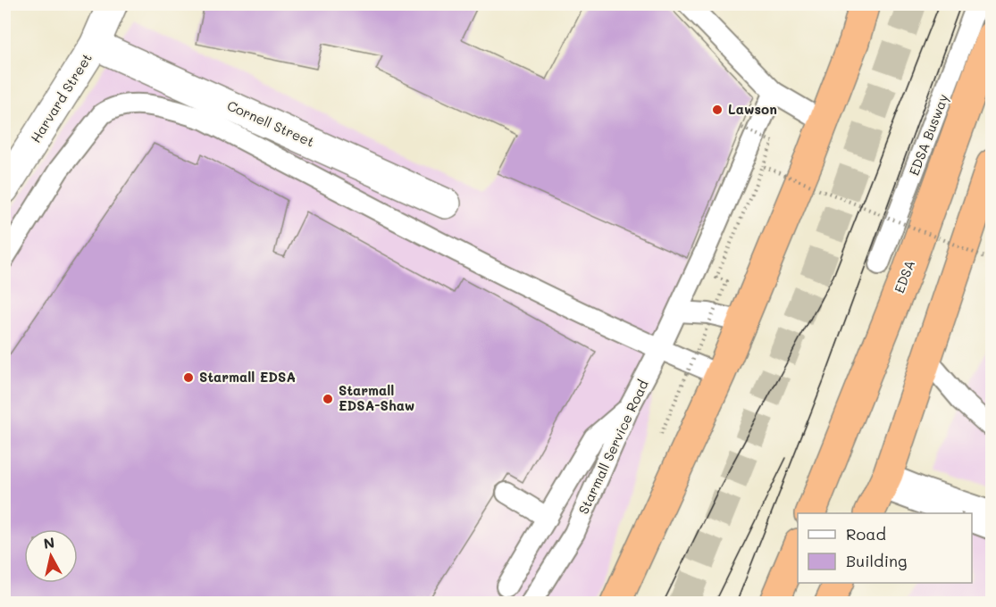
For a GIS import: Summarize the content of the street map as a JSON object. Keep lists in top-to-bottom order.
{
  "streets": {
    "highway": ["EDSA"],
    "street": ["Harvard Street", "Cornell Street"],
    "lane": ["EDSA Busway", "Starmall Service Road"]
  },
  "crossings": [
    ["Harvard Street", "Cornell Street"]
  ],
  "places": ["Lawson", "Starmall EDSA", "Starmall EDSA-Shaw"],
  "legend": ["Road", "Building"],
  "north": "top"
}
